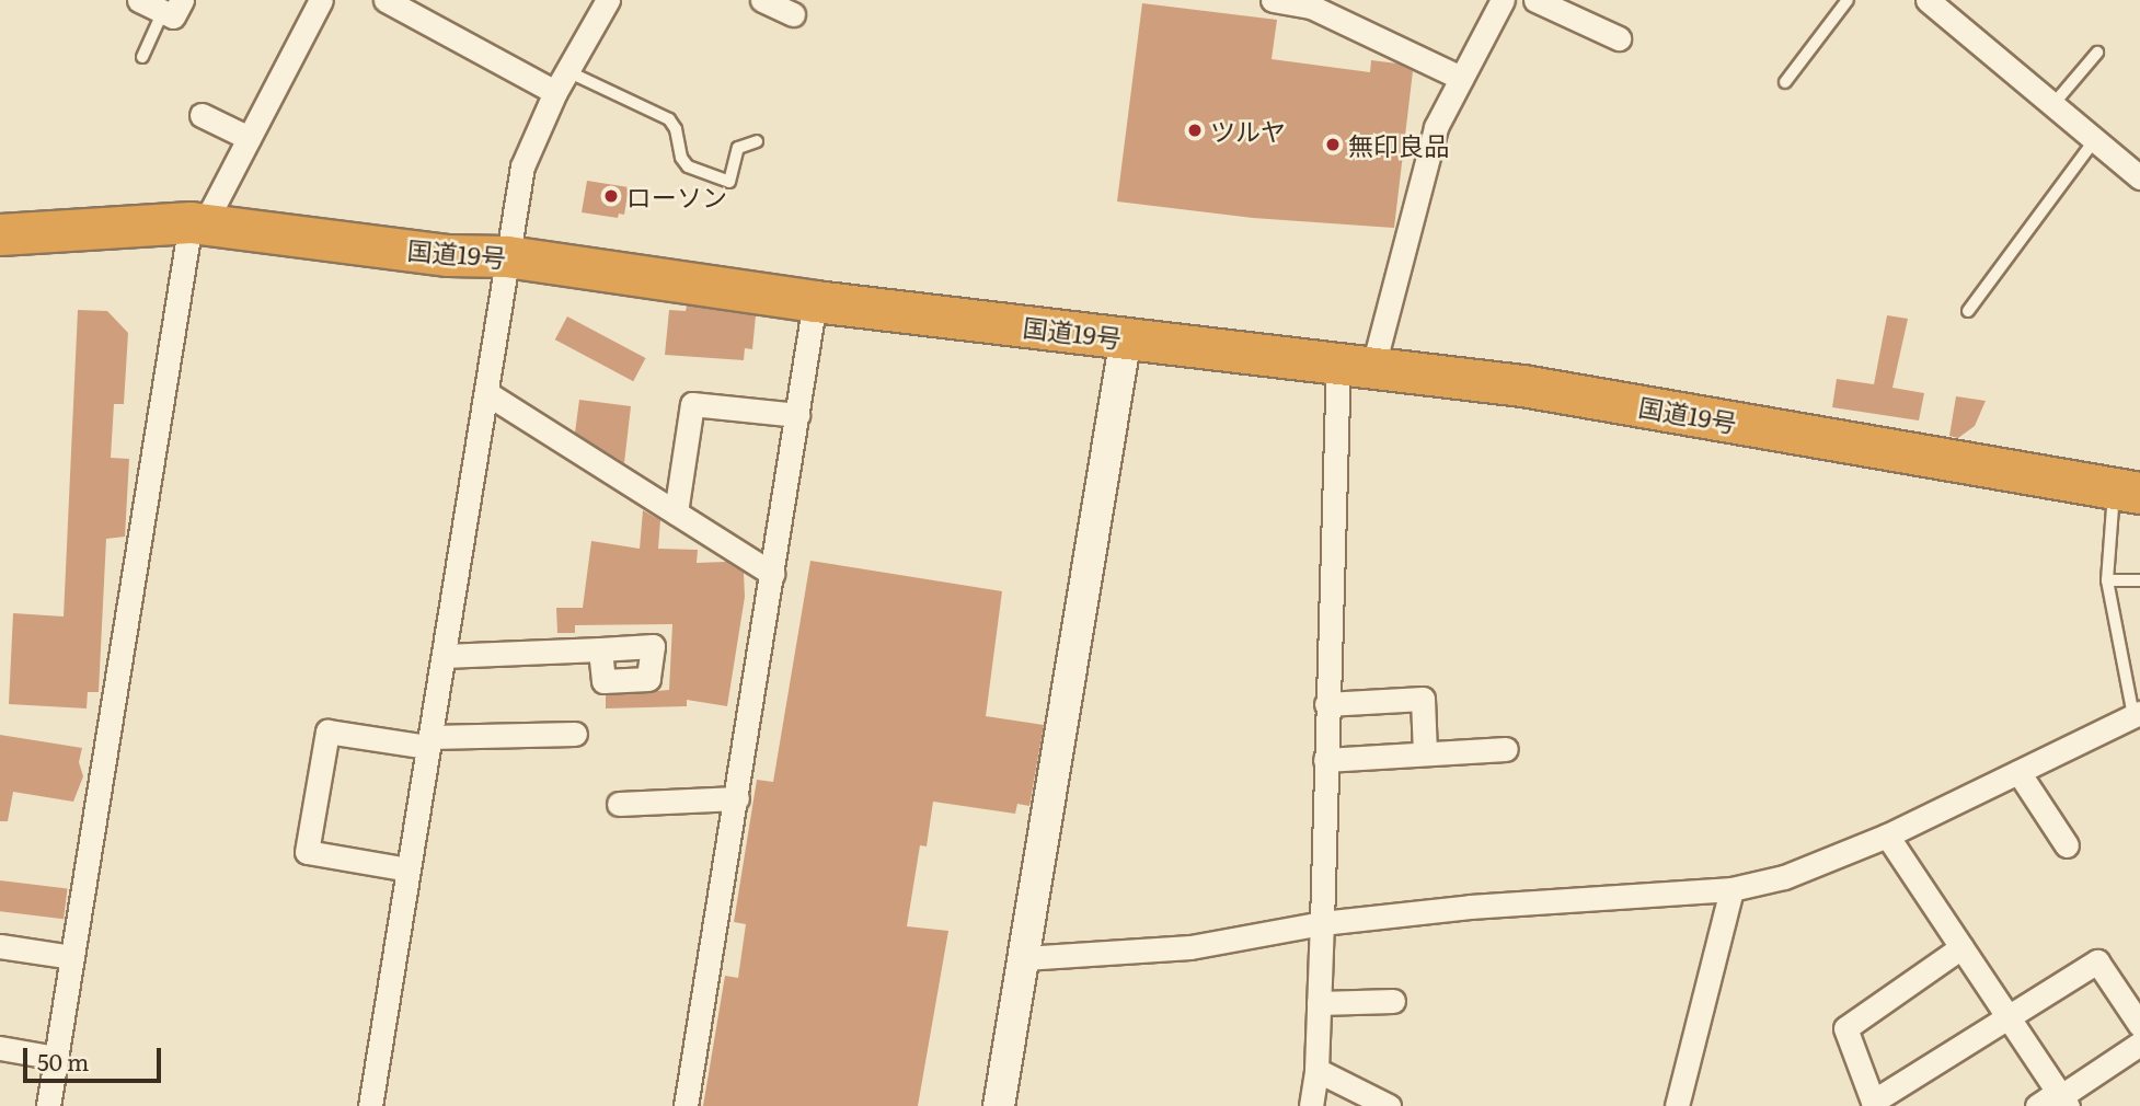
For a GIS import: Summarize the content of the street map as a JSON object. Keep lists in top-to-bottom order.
{
  "streets": {
    "highway": ["国道19号"]
  },
  "places": ["ツルヤ", "無印良品", "ローソン"],
  "scale_bar": "50 m"
}
